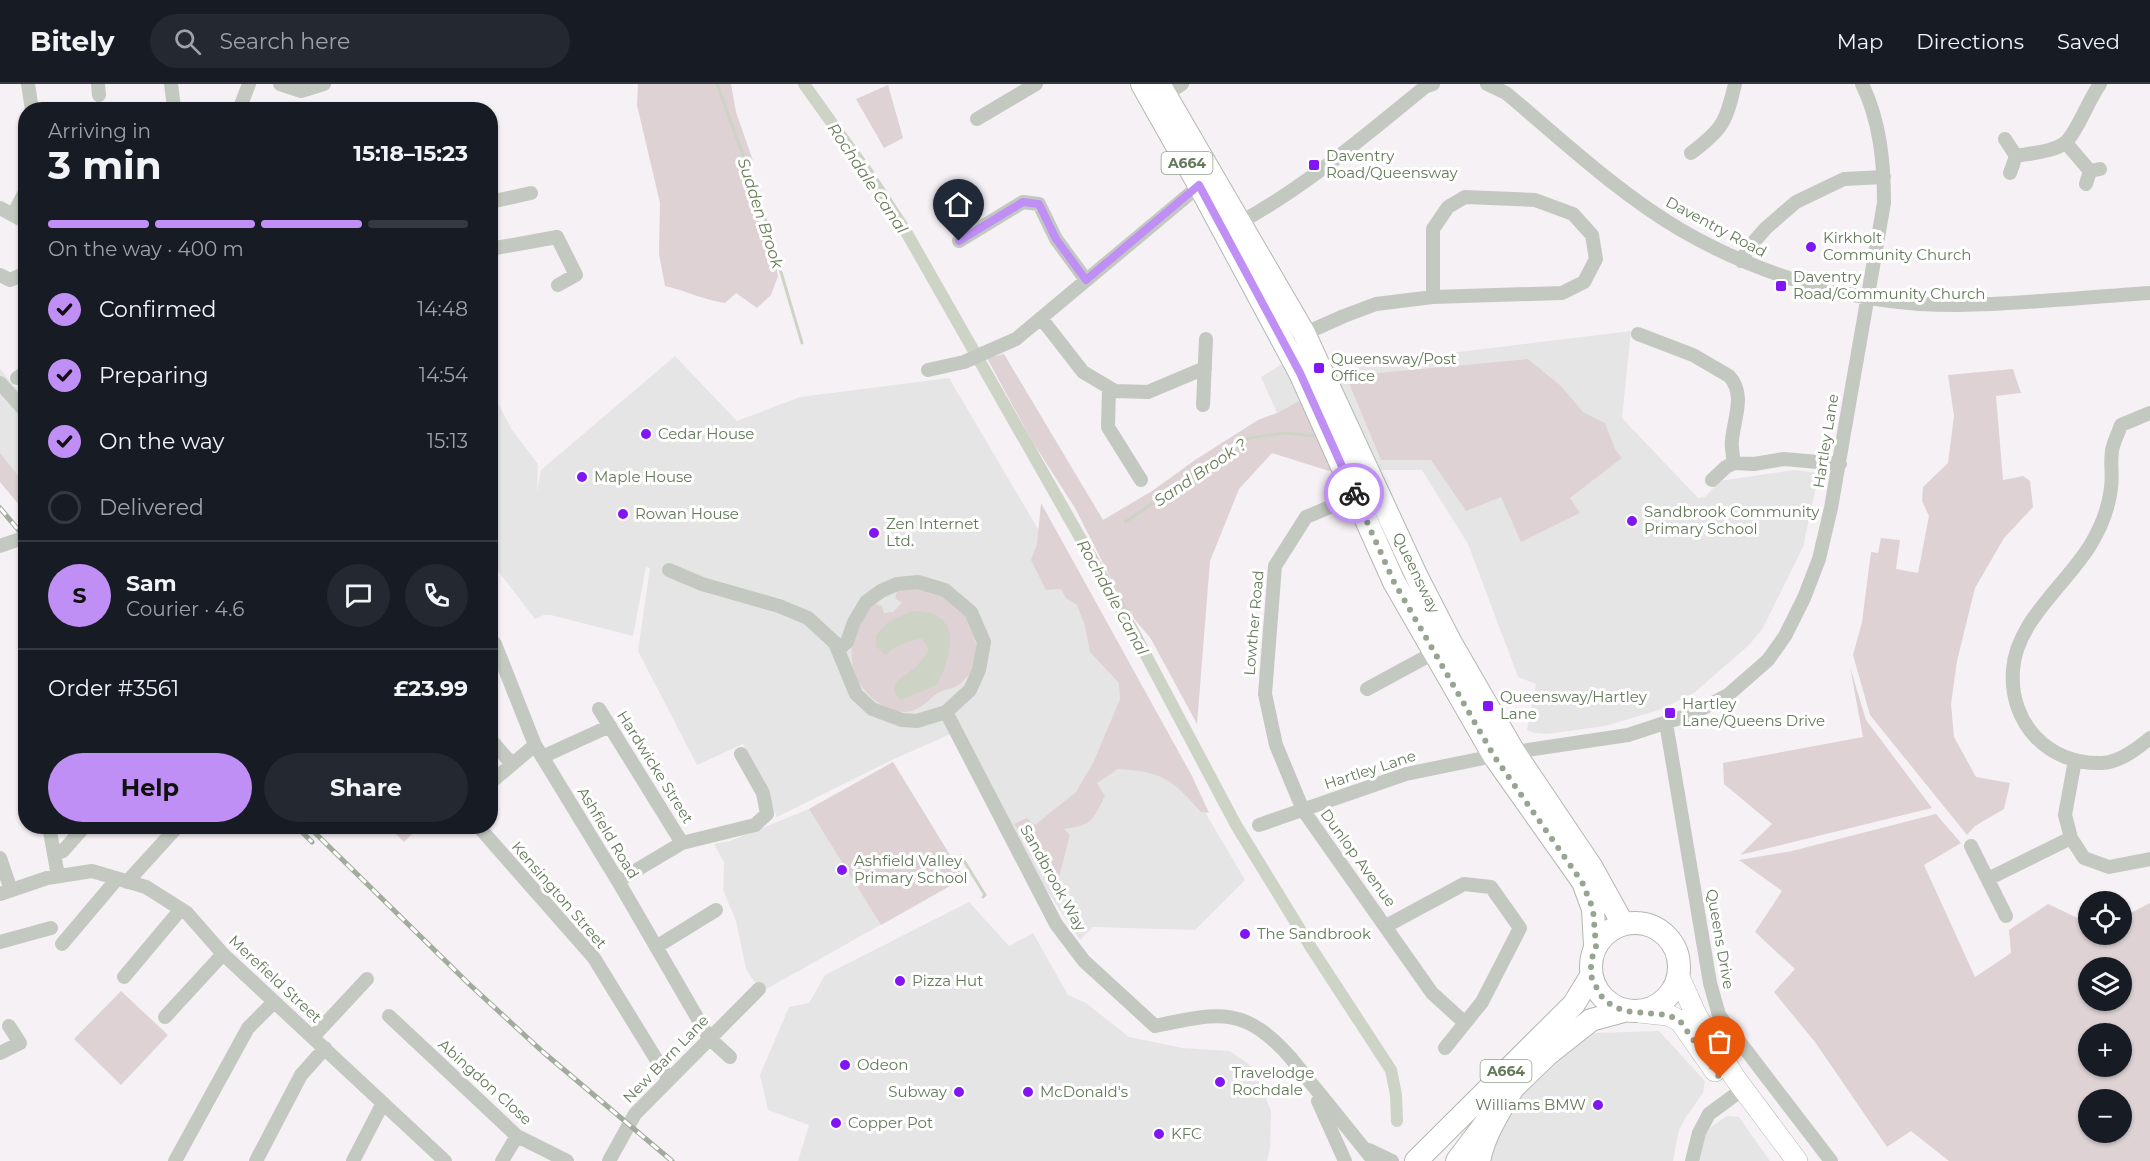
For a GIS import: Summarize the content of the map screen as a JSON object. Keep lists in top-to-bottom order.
{
  "streets": {
    "highway": ["A664", "Queensway"],
    "street": [
      "Daventry Road",
      "Hartley Lane",
      "Lowther Road",
      "Hardwicke Street",
      "Ashfield Road",
      "Dunlop Avenue",
      "Sandbrook Way",
      "Kensington Street",
      "Queens Drive",
      "Merefield Street",
      "New Barn Lane",
      "Abingdon Close"
    ]
  },
  "crossings": [
    ["A664", "Queensway"],
    ["Daventry Road", "Hartley Lane"],
    ["Hartley Lane", "Queensway"],
    ["Hartley Lane", "Lowther Road"],
    ["Hartley Lane", "Dunlop Avenue"],
    ["Hartley Lane", "Queens Drive"],
    ["Queensway", "Lowther Road"],
    ["Lowther Road", "Dunlop Avenue"],
    ["Ashfield Road", "New Barn Lane"],
    ["Kensington Street", "New Barn Lane"]
  ],
  "water": ["Rochdale Canal", "Sudden Brook", "Sand Brook ?"],
  "places": {
    "transit": [
      "Daventry Road/Queensway",
      "Daventry Road/Community Church",
      "Queensway/Post Office",
      "Queensway/Hartley Lane",
      "Hartley Lane/Queens Drive"
    ],
    "other": [
      "Kirkholt Community Church",
      "Cedar House",
      "Maple House",
      "Rowan House",
      "Sandbrook Community Primary School",
      "Zen Internet Ltd.",
      "Ashfield Valley Primary School",
      "The Sandbrook",
      "Pizza Hut",
      "Odeon",
      "Travelodge Rochdale",
      "Subway",
      "McDonald's",
      "Williams BMW",
      "Copper Pot",
      "KFC"
    ]
  },
  "page": {
    "header": "Bitely",
    "search": "Search here",
    "nav": ["Map", "Directions", "Saved"],
    "heading": ["3 min", "Arriving in", "15:18–15:23"],
    "panel": [
      "Sam",
      "Courier · 4.6",
      "Order #3561",
      "£23.99"
    ],
    "bar": "On the way · 400 m",
    "list": [
      ["Confirmed", "14:48"],
      ["Preparing", "14:54"],
      ["On the way", "15:13"],
      "Delivered"
    ],
    "round": "S",
    "buttons": ["Help", "Share"],
    "map_buttons": ["+", "−"]
  }
}
